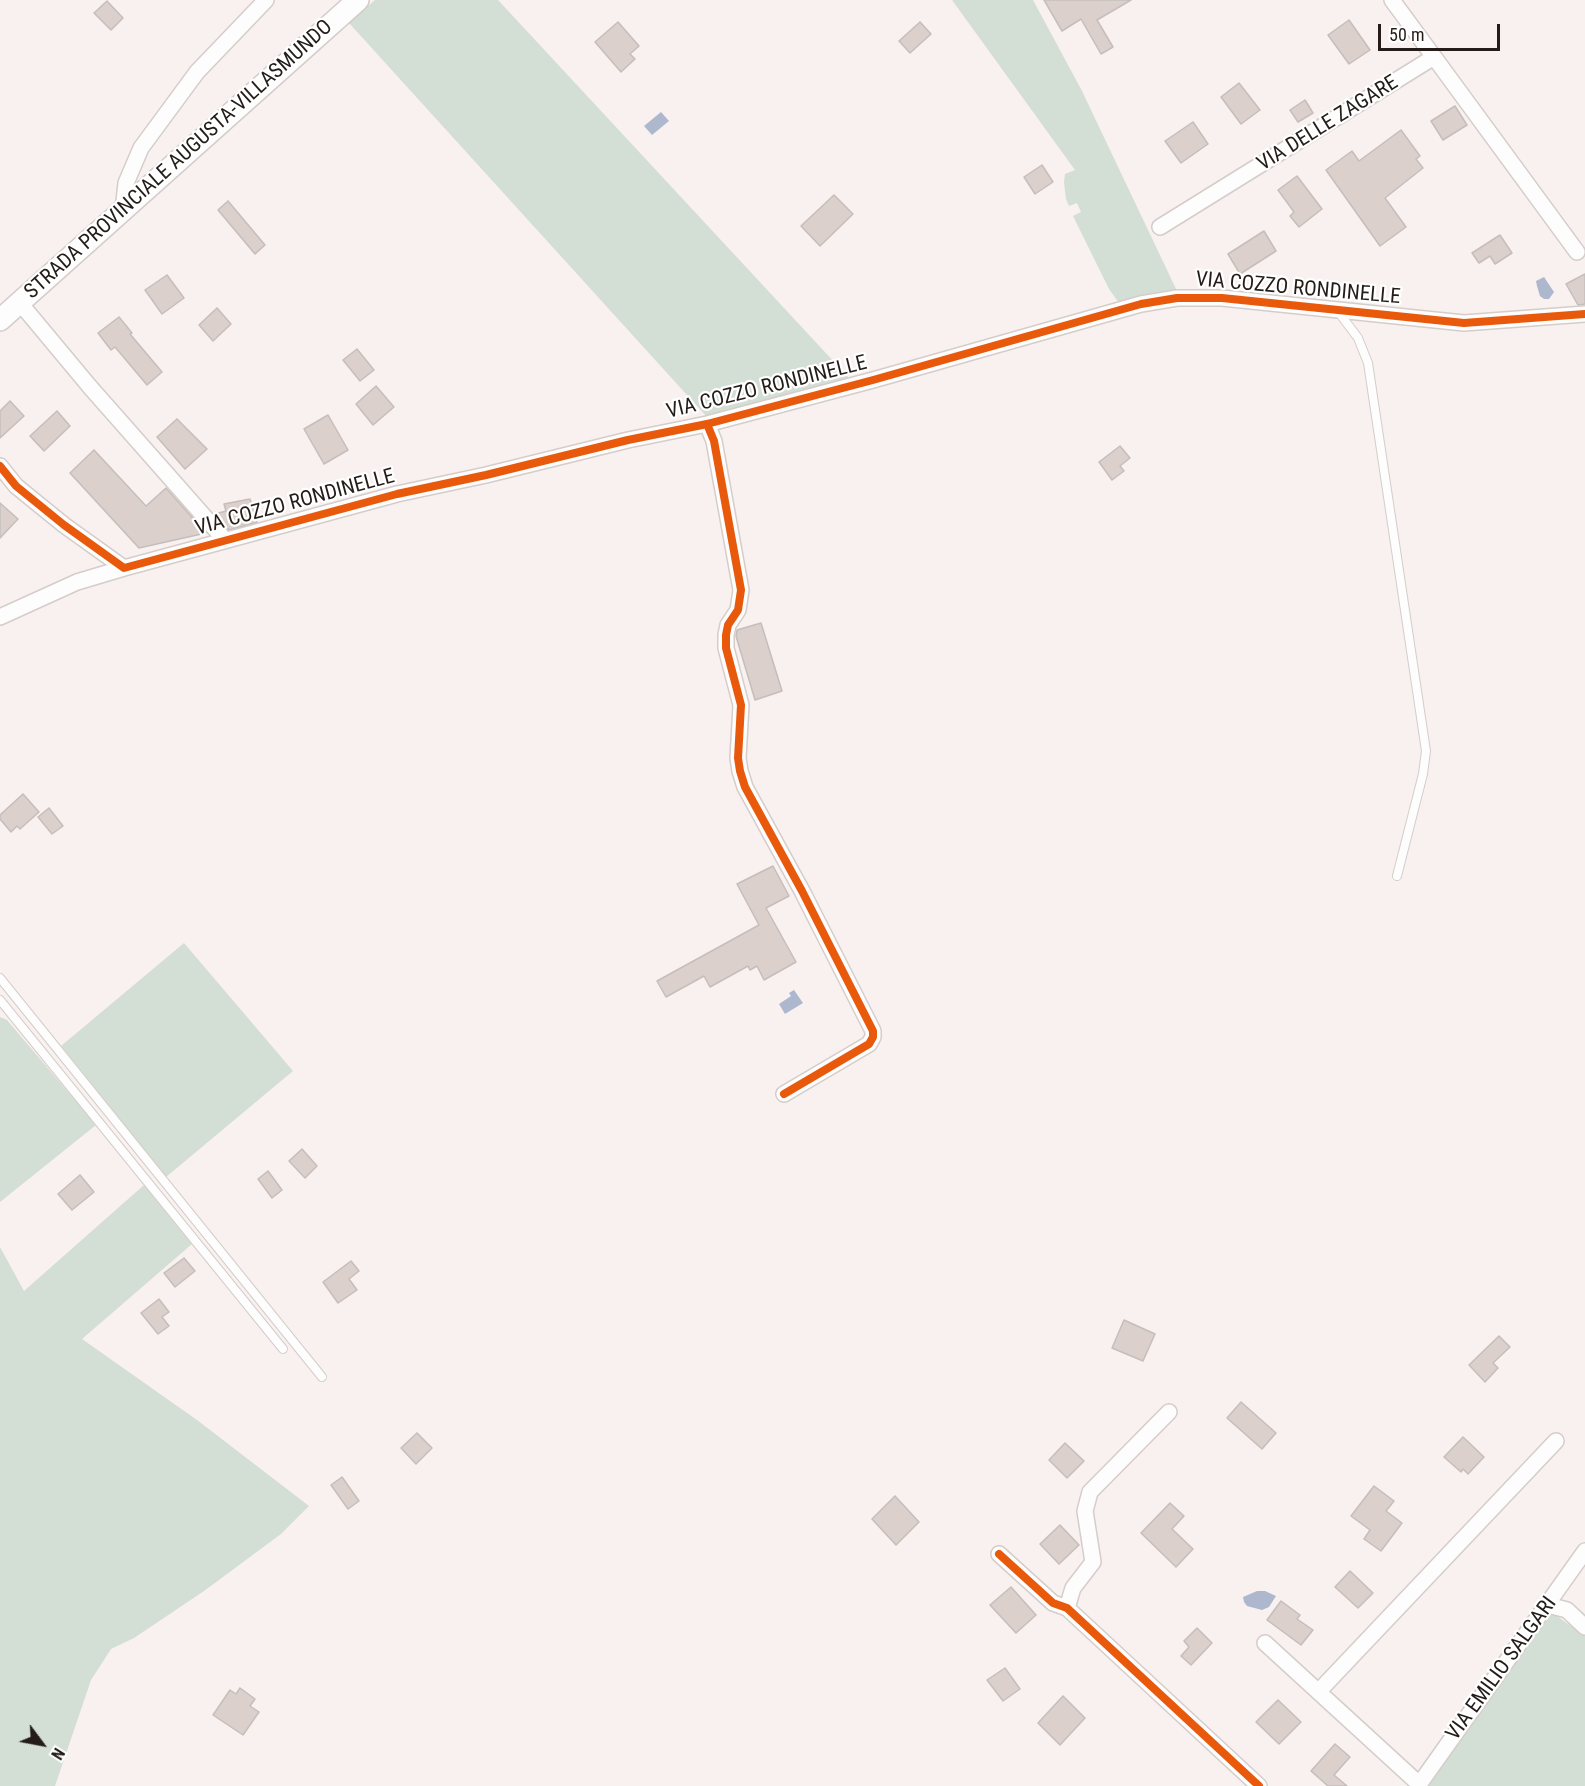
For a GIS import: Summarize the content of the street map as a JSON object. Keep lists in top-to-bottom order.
{
  "streets": {
    "main road": ["STRADA PROVINCIALE AUGUSTA-VILLASMUNDO"],
    "street": ["VIA DELLE ZAGARE", "VIA COZZO RONDINELLE", "VIA EMILIO SALGARI"]
  },
  "scale_bar": "50 m",
  "north": "bottom right"
}
